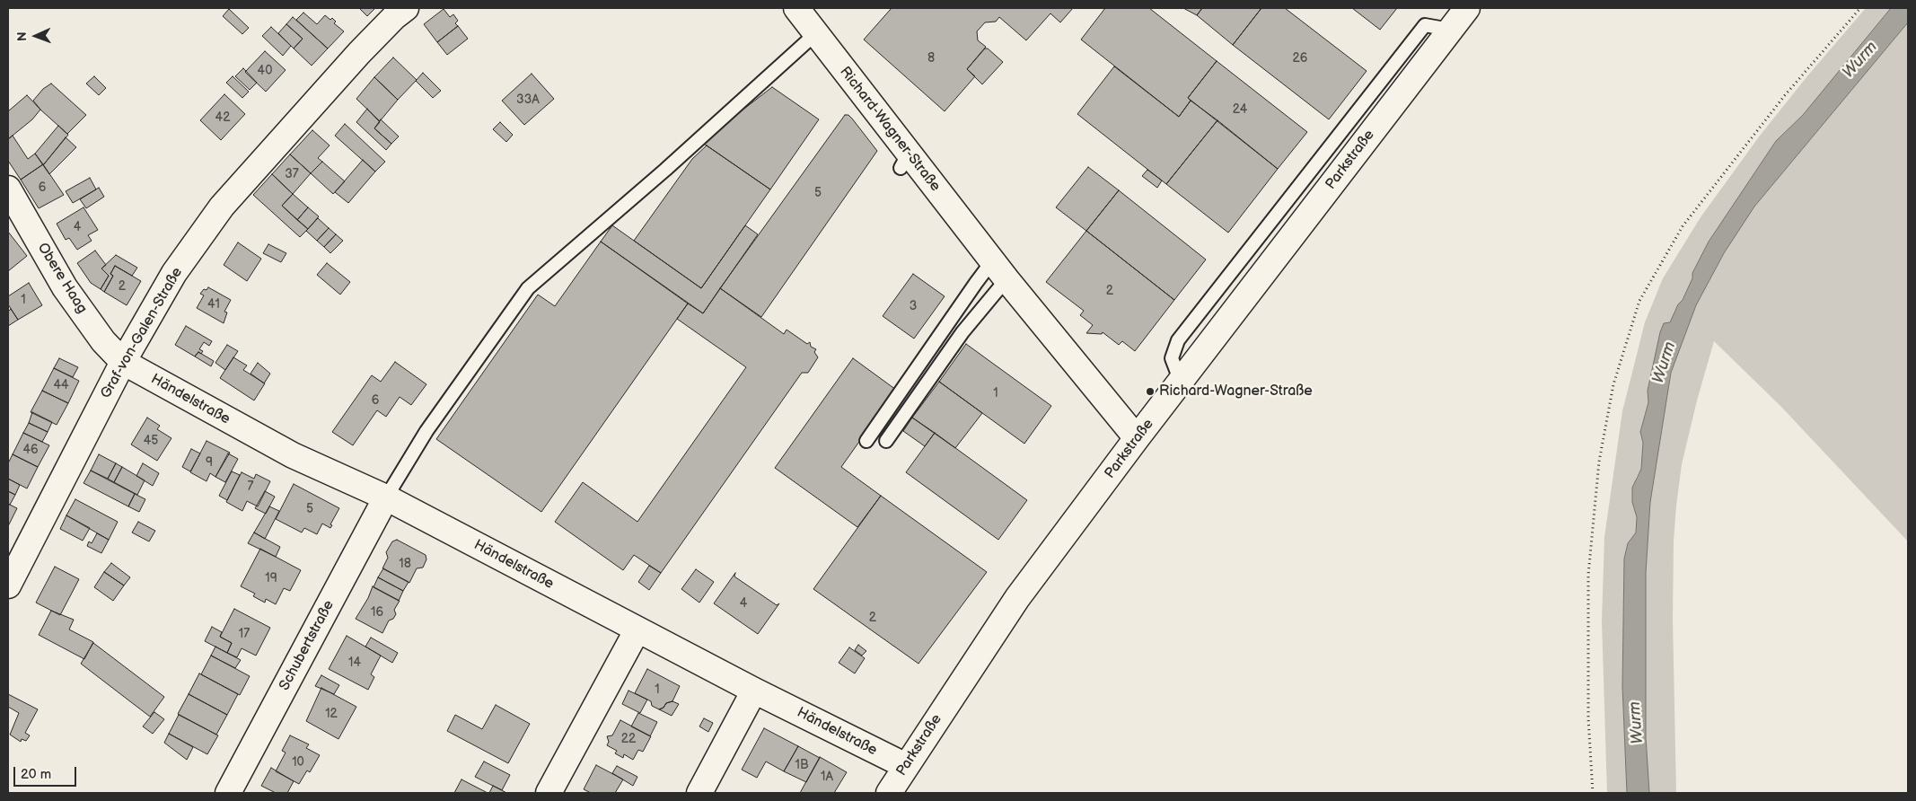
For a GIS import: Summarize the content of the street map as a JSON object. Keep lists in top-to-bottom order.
{
  "streets": {
    "street": [
      "Richard-Wagner-Straße",
      "Parkstraße",
      "Obere Haag",
      "Graf-von-Galen-Straße",
      "Händelstraße",
      "Schubertstraße"
    ]
  },
  "crossings": [
    ["Richard-Wagner-Straße", "Parkstraße"],
    ["Parkstraße", "Händelstraße"],
    ["Obere Haag", "Graf-von-Galen-Straße"],
    ["Obere Haag", "Händelstraße"],
    ["Graf-von-Galen-Straße", "Händelstraße"],
    ["Händelstraße", "Schubertstraße"]
  ],
  "water": ["Wurm"],
  "places": ["Richard-Wagner-Straße"],
  "house_numbers": [
    "8",
    "26",
    "40",
    "33A",
    "24",
    "42",
    "37",
    "6",
    "5",
    "4",
    "2",
    "2",
    "1",
    "41",
    "3",
    "44",
    "1",
    "6",
    "45",
    "46",
    "9",
    "7",
    "5",
    "18",
    "19",
    "4",
    "16",
    "2",
    "17",
    "14",
    "1",
    "12",
    "22",
    "10",
    "1B",
    "1A"
  ],
  "scale_bar": "20 m",
  "north": "left"
}
